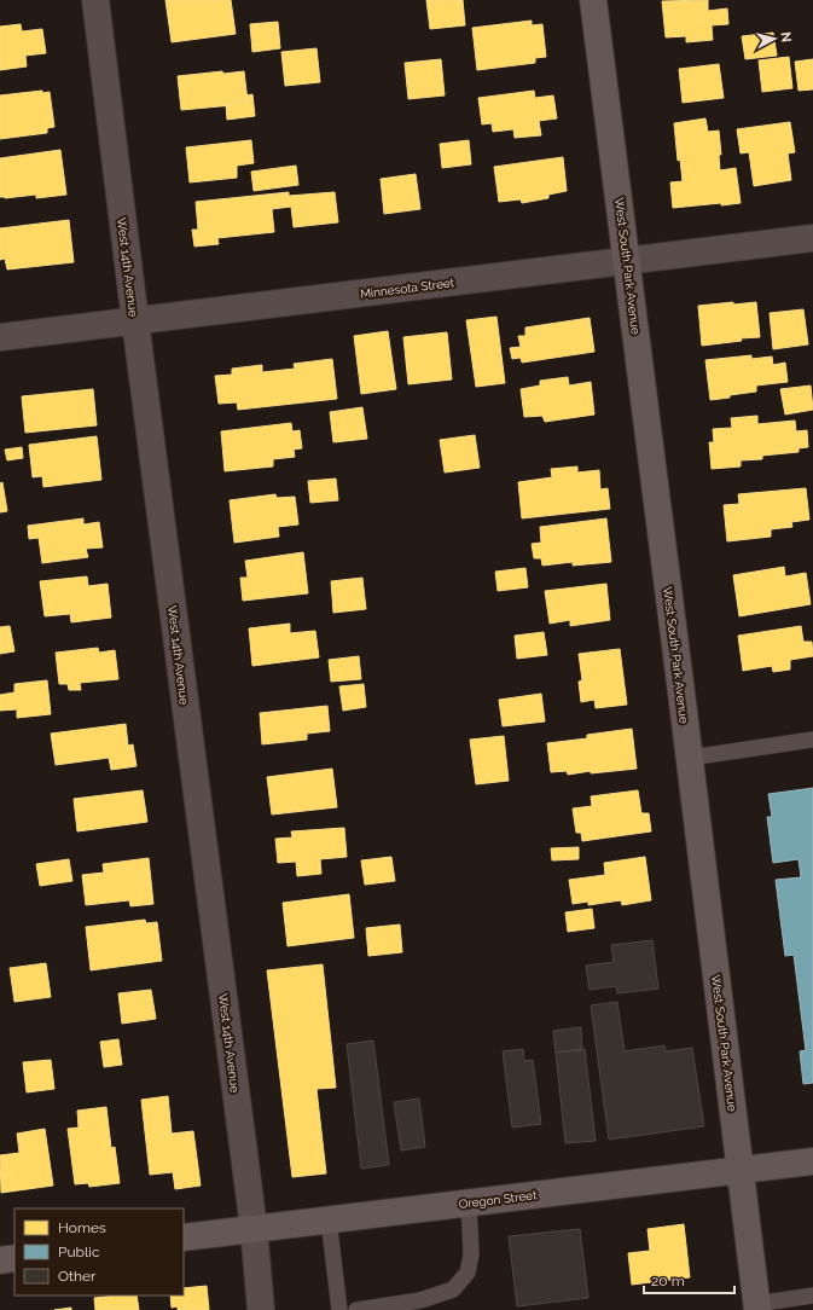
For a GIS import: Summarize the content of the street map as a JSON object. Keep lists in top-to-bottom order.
{
  "streets": {
    "main road": ["West South Park Avenue", "Oregon Street"],
    "street": ["West 14th Avenue", "Minnesota Street"]
  },
  "crossings": [
    ["West South Park Avenue", "Minnesota Street"],
    ["West South Park Avenue", "Oregon Street"],
    ["West 14th Avenue", "Minnesota Street"],
    ["West 14th Avenue", "Oregon Street"]
  ],
  "legend": ["Homes", "Public", "Other"],
  "scale_bar": "20 m",
  "north": "right"
}
